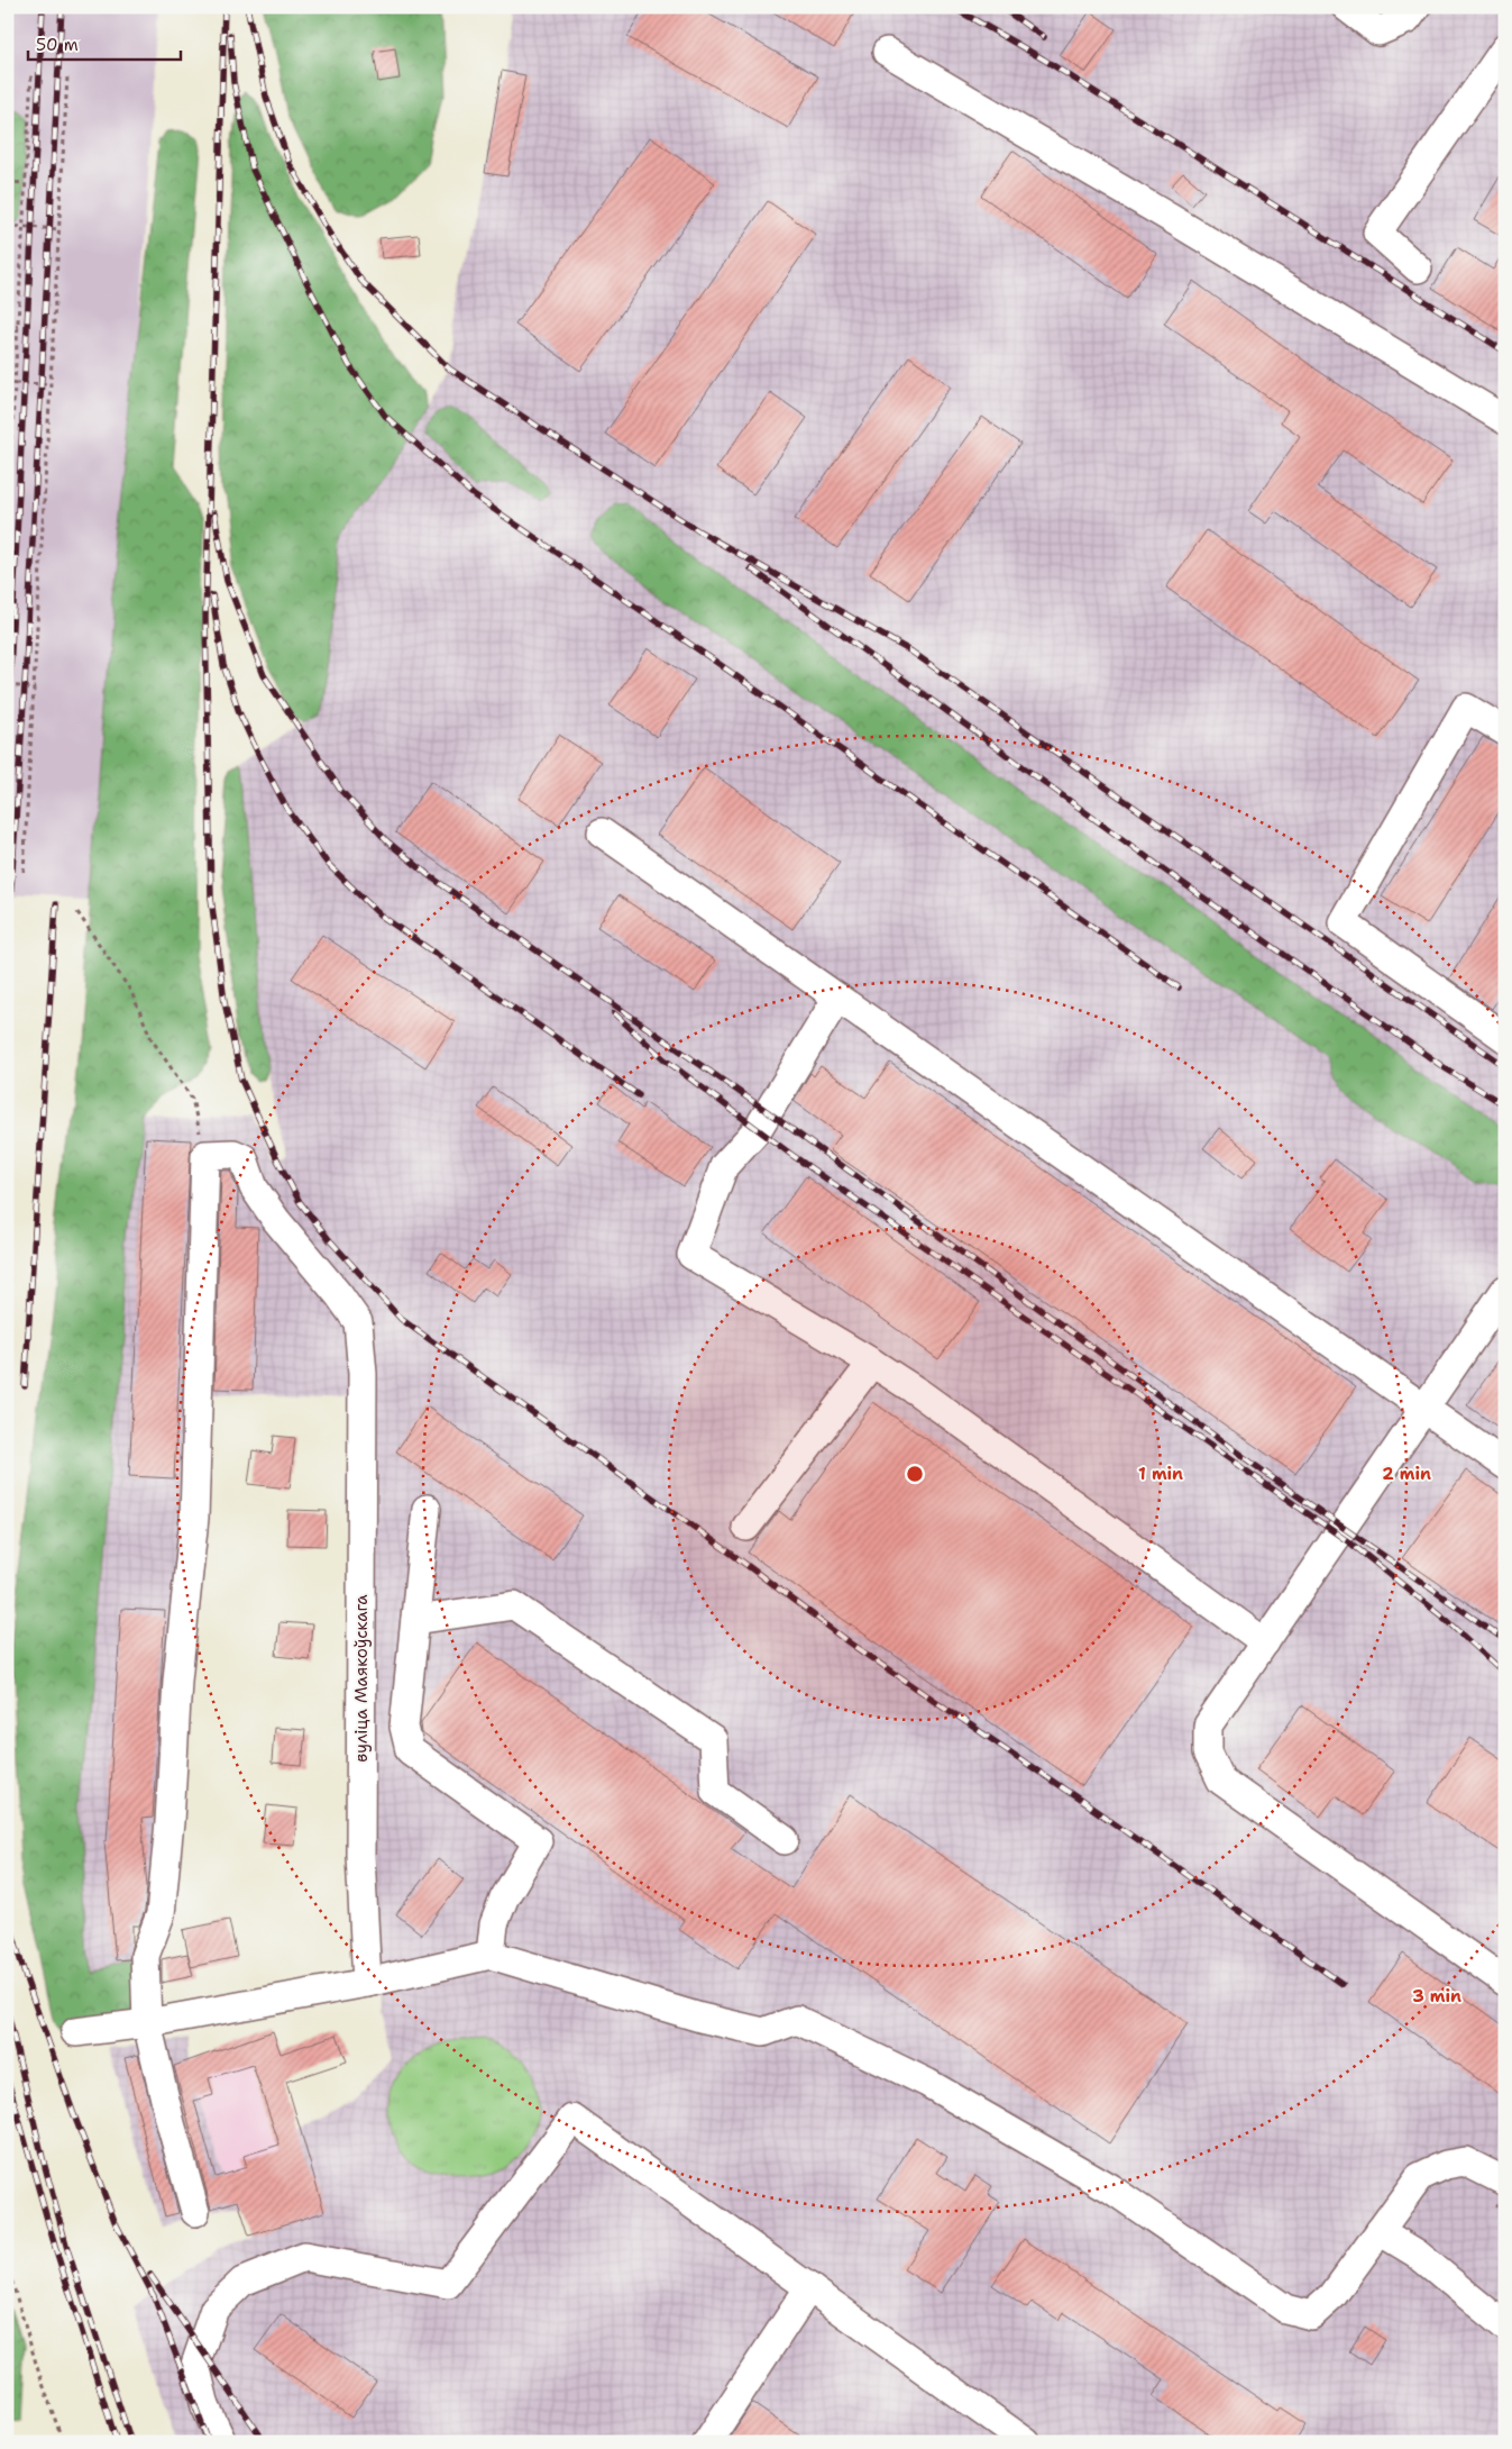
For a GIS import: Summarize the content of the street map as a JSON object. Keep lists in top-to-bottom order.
{
  "streets": {
    "street": ["вуліца Маякоўскага"]
  },
  "scale_bar": "50 m",
  "rings": ["1 min", "2 min", "3 min"]
}
